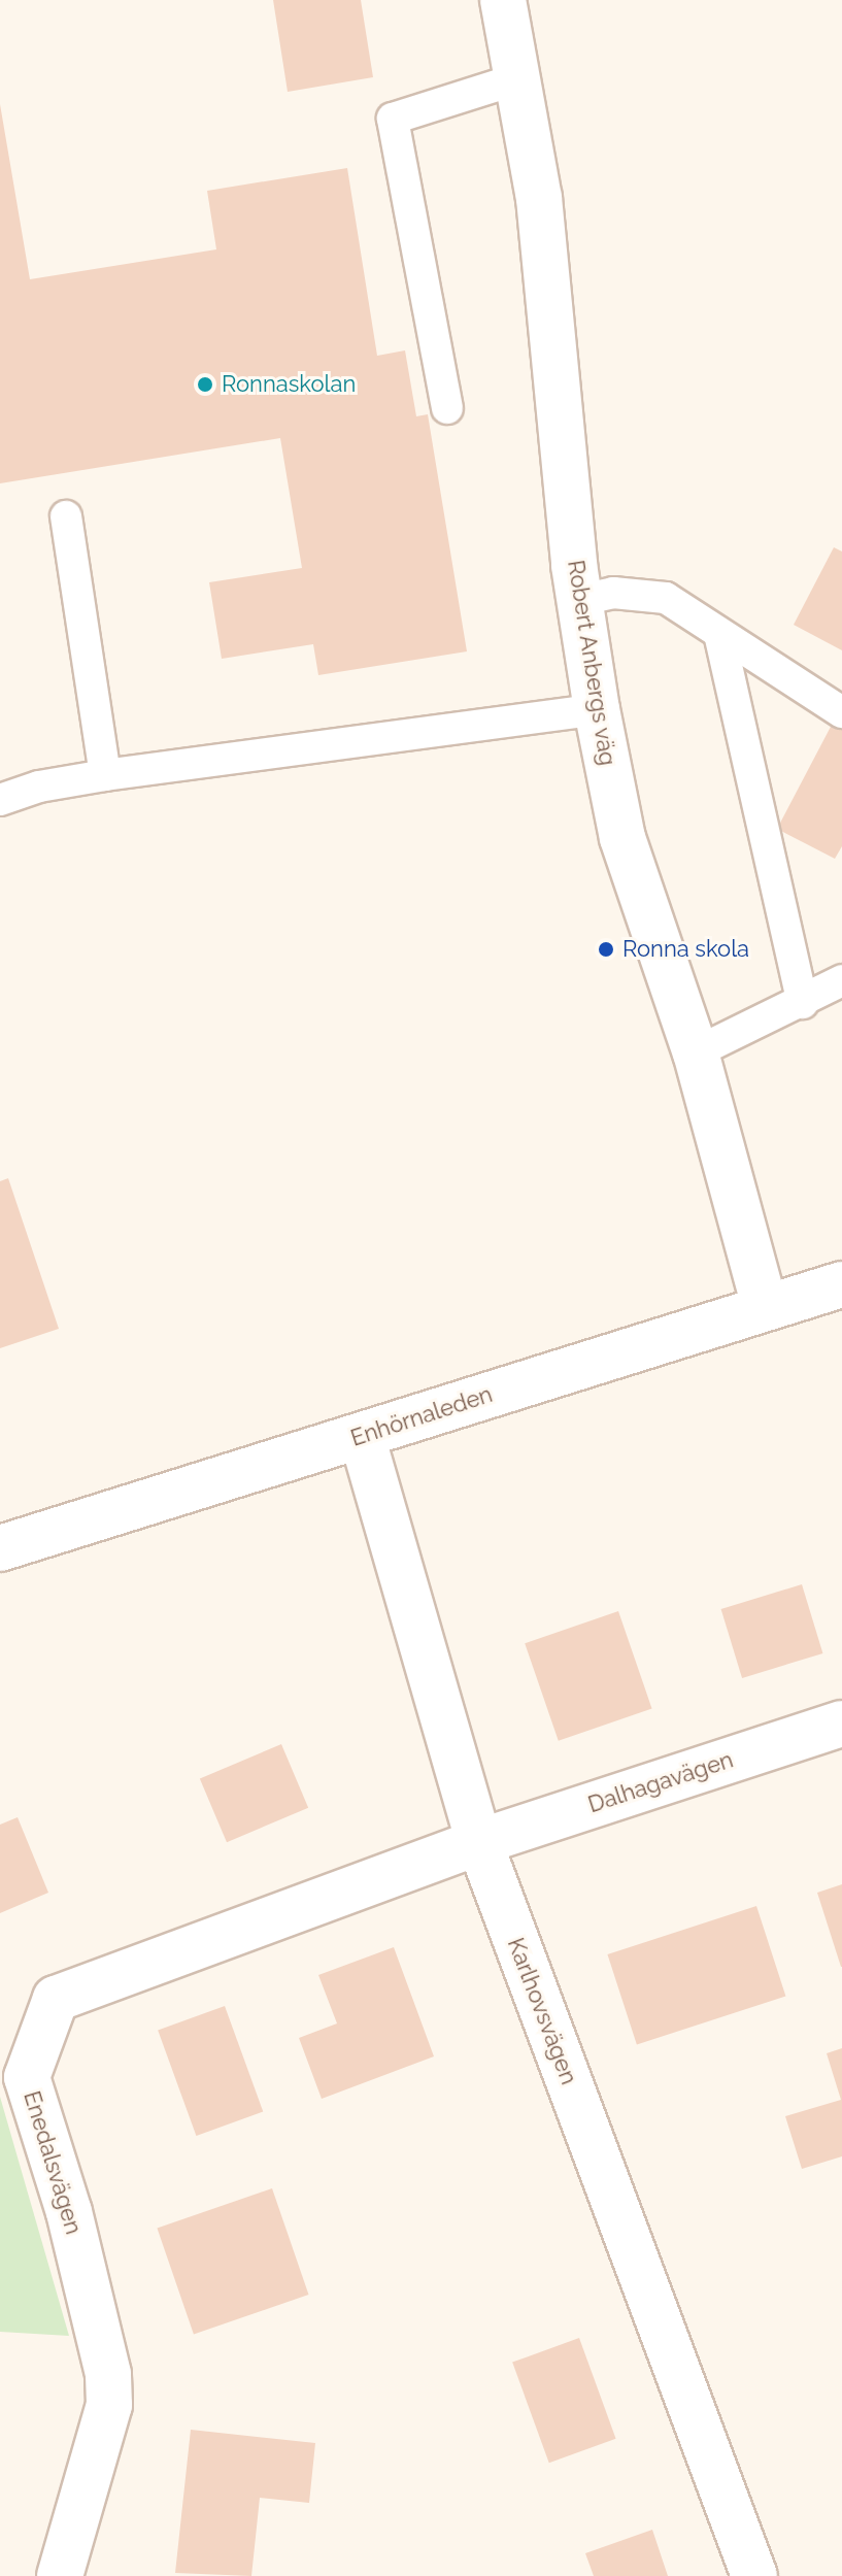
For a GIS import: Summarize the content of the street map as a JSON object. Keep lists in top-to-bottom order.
{
  "streets": {
    "street": [
      "Robert Anbergs väg",
      "Enhörnaleden",
      "Dalhagavägen",
      "Karlhovsvägen",
      "Enedalsvägen"
    ]
  },
  "crossings": [
    ["Robert Anbergs väg", "Enhörnaleden"],
    ["Enhörnaleden", "Karlhovsvägen"],
    ["Dalhagavägen", "Karlhovsvägen"],
    ["Dalhagavägen", "Enedalsvägen"],
    ["Karlhovsvägen", "Enedalsvägen"]
  ],
  "places": ["Ronnaskolan", "Ronna skola"]
}
